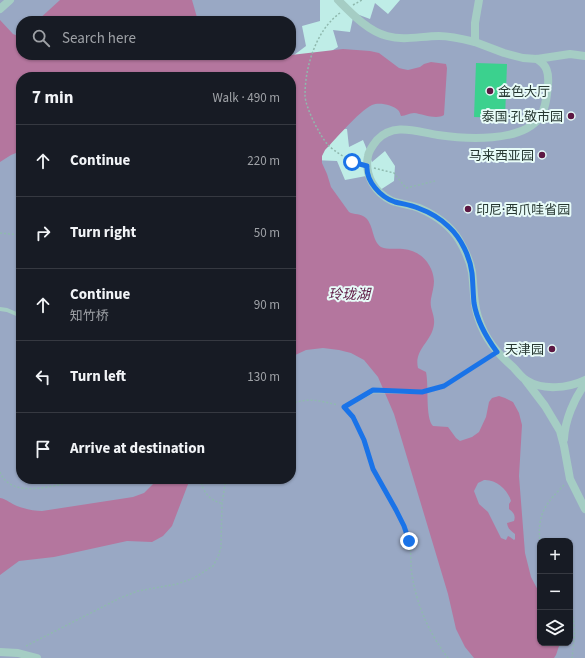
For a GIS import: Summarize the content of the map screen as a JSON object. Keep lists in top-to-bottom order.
{
  "water": ["玲珑湖"],
  "places": [
    "金色大厅",
    "泰国·孔敬市园",
    "马来西亚园",
    "印尼·西爪哇省园",
    "天津园"
  ],
  "page": {
    "search": "Search here",
    "heading": ["7 min", "Walk · 490 m"],
    "list": [
      ["Continue", "220 m"],
      ["Turn right", "50 m"],
      ["Continue", "知竹桥", "90 m"],
      ["Turn left", "130 m"],
      "Arrive at destination"
    ],
    "map_buttons": ["+", "−"]
  }
}
